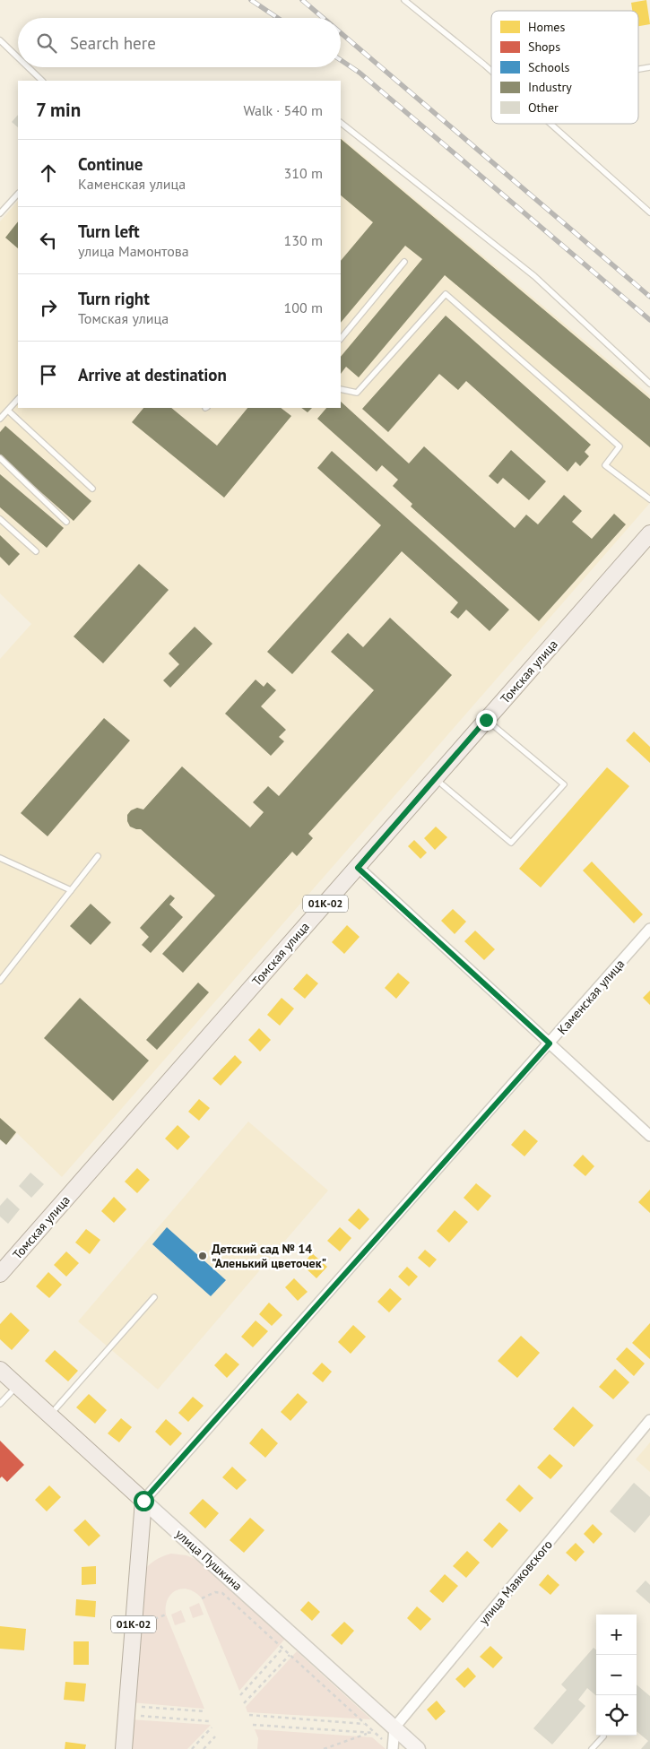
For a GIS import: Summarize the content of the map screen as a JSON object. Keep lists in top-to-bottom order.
{
  "streets": {
    "main road": ["Томская улица", "01К-02", "улица Пушкина"],
    "street": ["Каменская улица", "улица Маяковского"]
  },
  "crossings": [
    ["01К-02", "Каменская улица"],
    ["01К-02", "улица Пушкина"],
    ["Каменская улица", "улица Пушкина"],
    ["улица Пушкина", "улица Маяковского"]
  ],
  "places": ["Детский сад № 14 \"Аленький цветочек\""],
  "legend": [
    "Homes",
    "Shops",
    "Schools",
    "Industry",
    "Other"
  ],
  "page": {
    "search": "Search here",
    "heading": ["7 min", "Walk · 540 m"],
    "list": [
      ["Continue", "Каменская улица", "310 m"],
      ["Turn left", "улица Мамонтова", "130 m"],
      ["Turn right", "Томская улица", "100 m"],
      "Arrive at destination"
    ],
    "map_buttons": ["+", "−"]
  }
}
